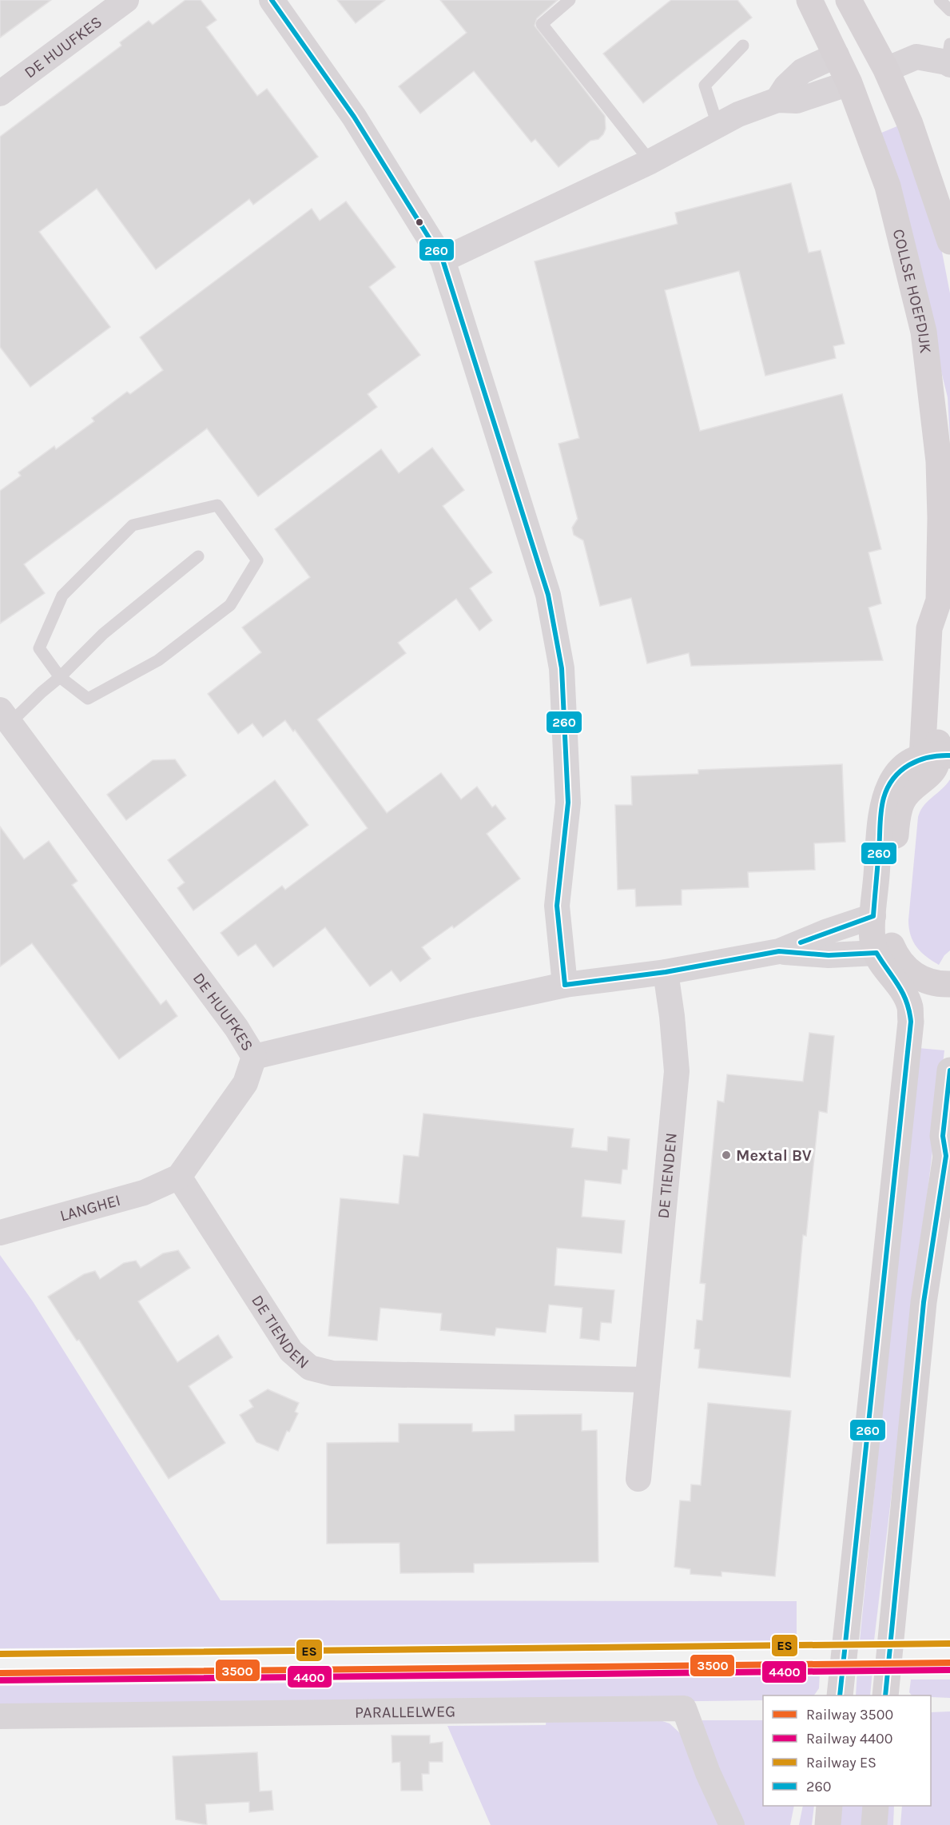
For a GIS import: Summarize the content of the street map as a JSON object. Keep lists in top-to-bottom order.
{
  "streets": {
    "main road": ["COLLSE HOEFDIJK"],
    "street": [
      "DE HUUFKES",
      "DE TIENDEN",
      "LANGHEI",
      "PARALLELWEG"
    ]
  },
  "crossings": [
    ["DE HUUFKES", "DE TIENDEN"],
    ["DE TIENDEN", "LANGHEI"]
  ],
  "places": ["Mextal BV"],
  "lines": [
    "transit line 260",
    "rail line ES",
    "rail line 3500",
    "rail line 4400"
  ],
  "legend": [
    "Railway 3500",
    "Railway 4400",
    "Railway ES",
    "260"
  ]
}
